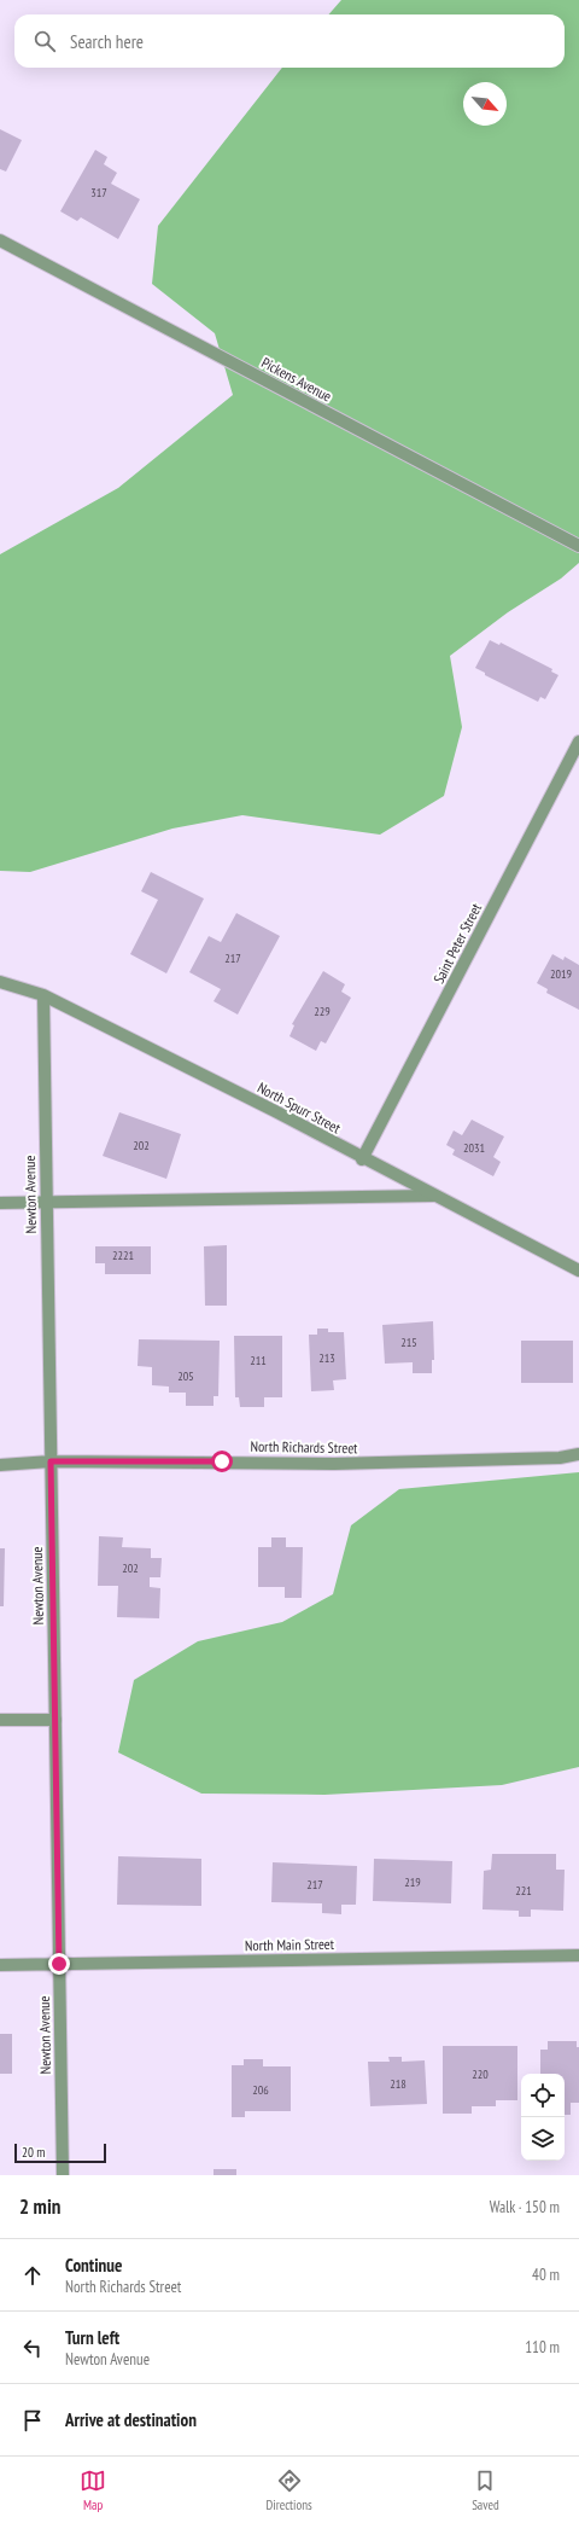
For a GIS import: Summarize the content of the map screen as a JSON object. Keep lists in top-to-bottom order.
{
  "streets": {
    "street": [
      "Pickens Avenue",
      "Saint Peter Street",
      "North Spurr Street",
      "Newton Avenue",
      "North Richards Street",
      "North Main Street"
    ]
  },
  "crossings": [
    ["Saint Peter Street", "North Spurr Street"],
    ["North Spurr Street", "Newton Avenue"],
    ["Newton Avenue", "North Richards Street"],
    ["Newton Avenue", "North Main Street"]
  ],
  "house_numbers": [
    "317",
    "217",
    "2019",
    "229",
    "202",
    "2031",
    "2221",
    "215",
    "213",
    "211",
    "205",
    "202",
    "219",
    "217",
    "221",
    "220",
    "218",
    "206"
  ],
  "scale_bar": "20 m",
  "north": "bottom right",
  "page": {
    "search": "Search here",
    "scale": "20 m",
    "heading": ["2 min", "Walk · 150 m"],
    "list": [
      ["Continue", "North Richards Street", "40 m"],
      ["Turn left", "Newton Avenue", "110 m"],
      "Arrive at destination"
    ],
    "nav": ["Map", "Directions", "Saved"]
  }
}
